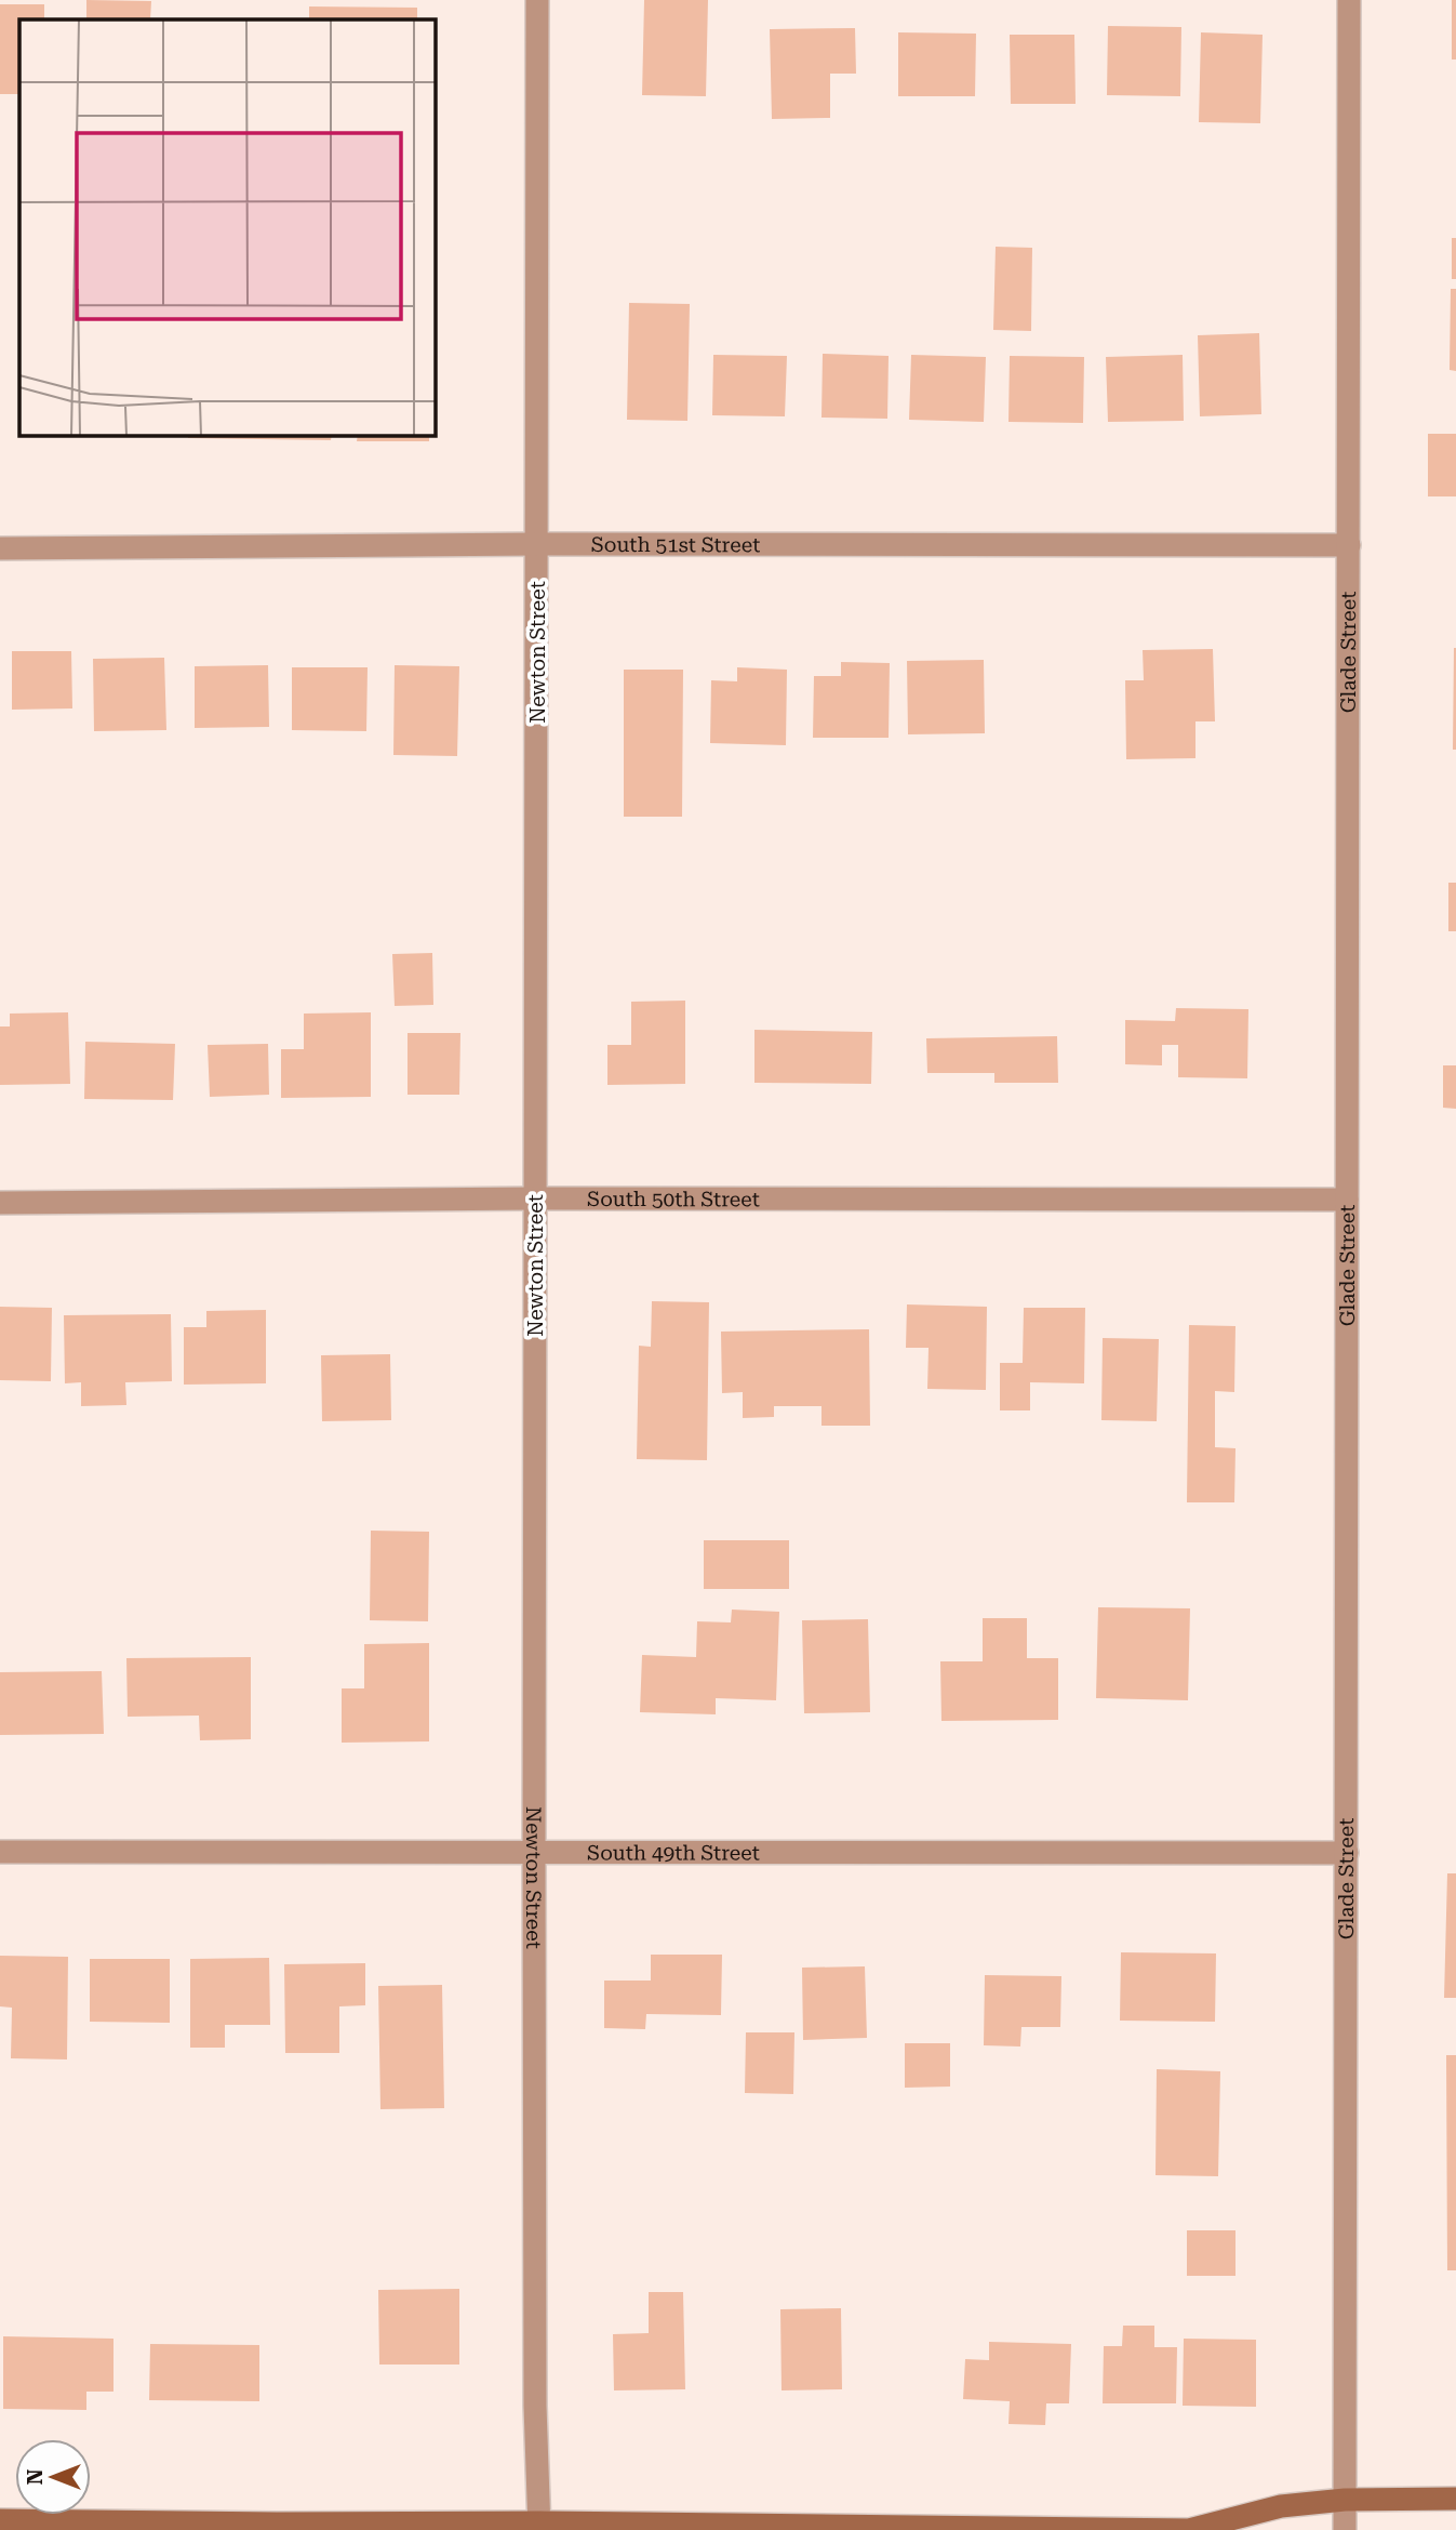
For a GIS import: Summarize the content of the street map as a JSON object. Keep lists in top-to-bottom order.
{
  "streets": {
    "street": [
      "South 51st Street",
      "Newton Street",
      "Glade Street",
      "South 50th Street",
      "South 49th Street"
    ]
  },
  "crossings": [
    ["South 51st Street", "Newton Street"],
    ["South 51st Street", "Glade Street"],
    ["Newton Street", "South 50th Street"],
    ["Newton Street", "South 49th Street"],
    ["Glade Street", "South 50th Street"],
    ["Glade Street", "South 49th Street"]
  ],
  "north": "left"
}
